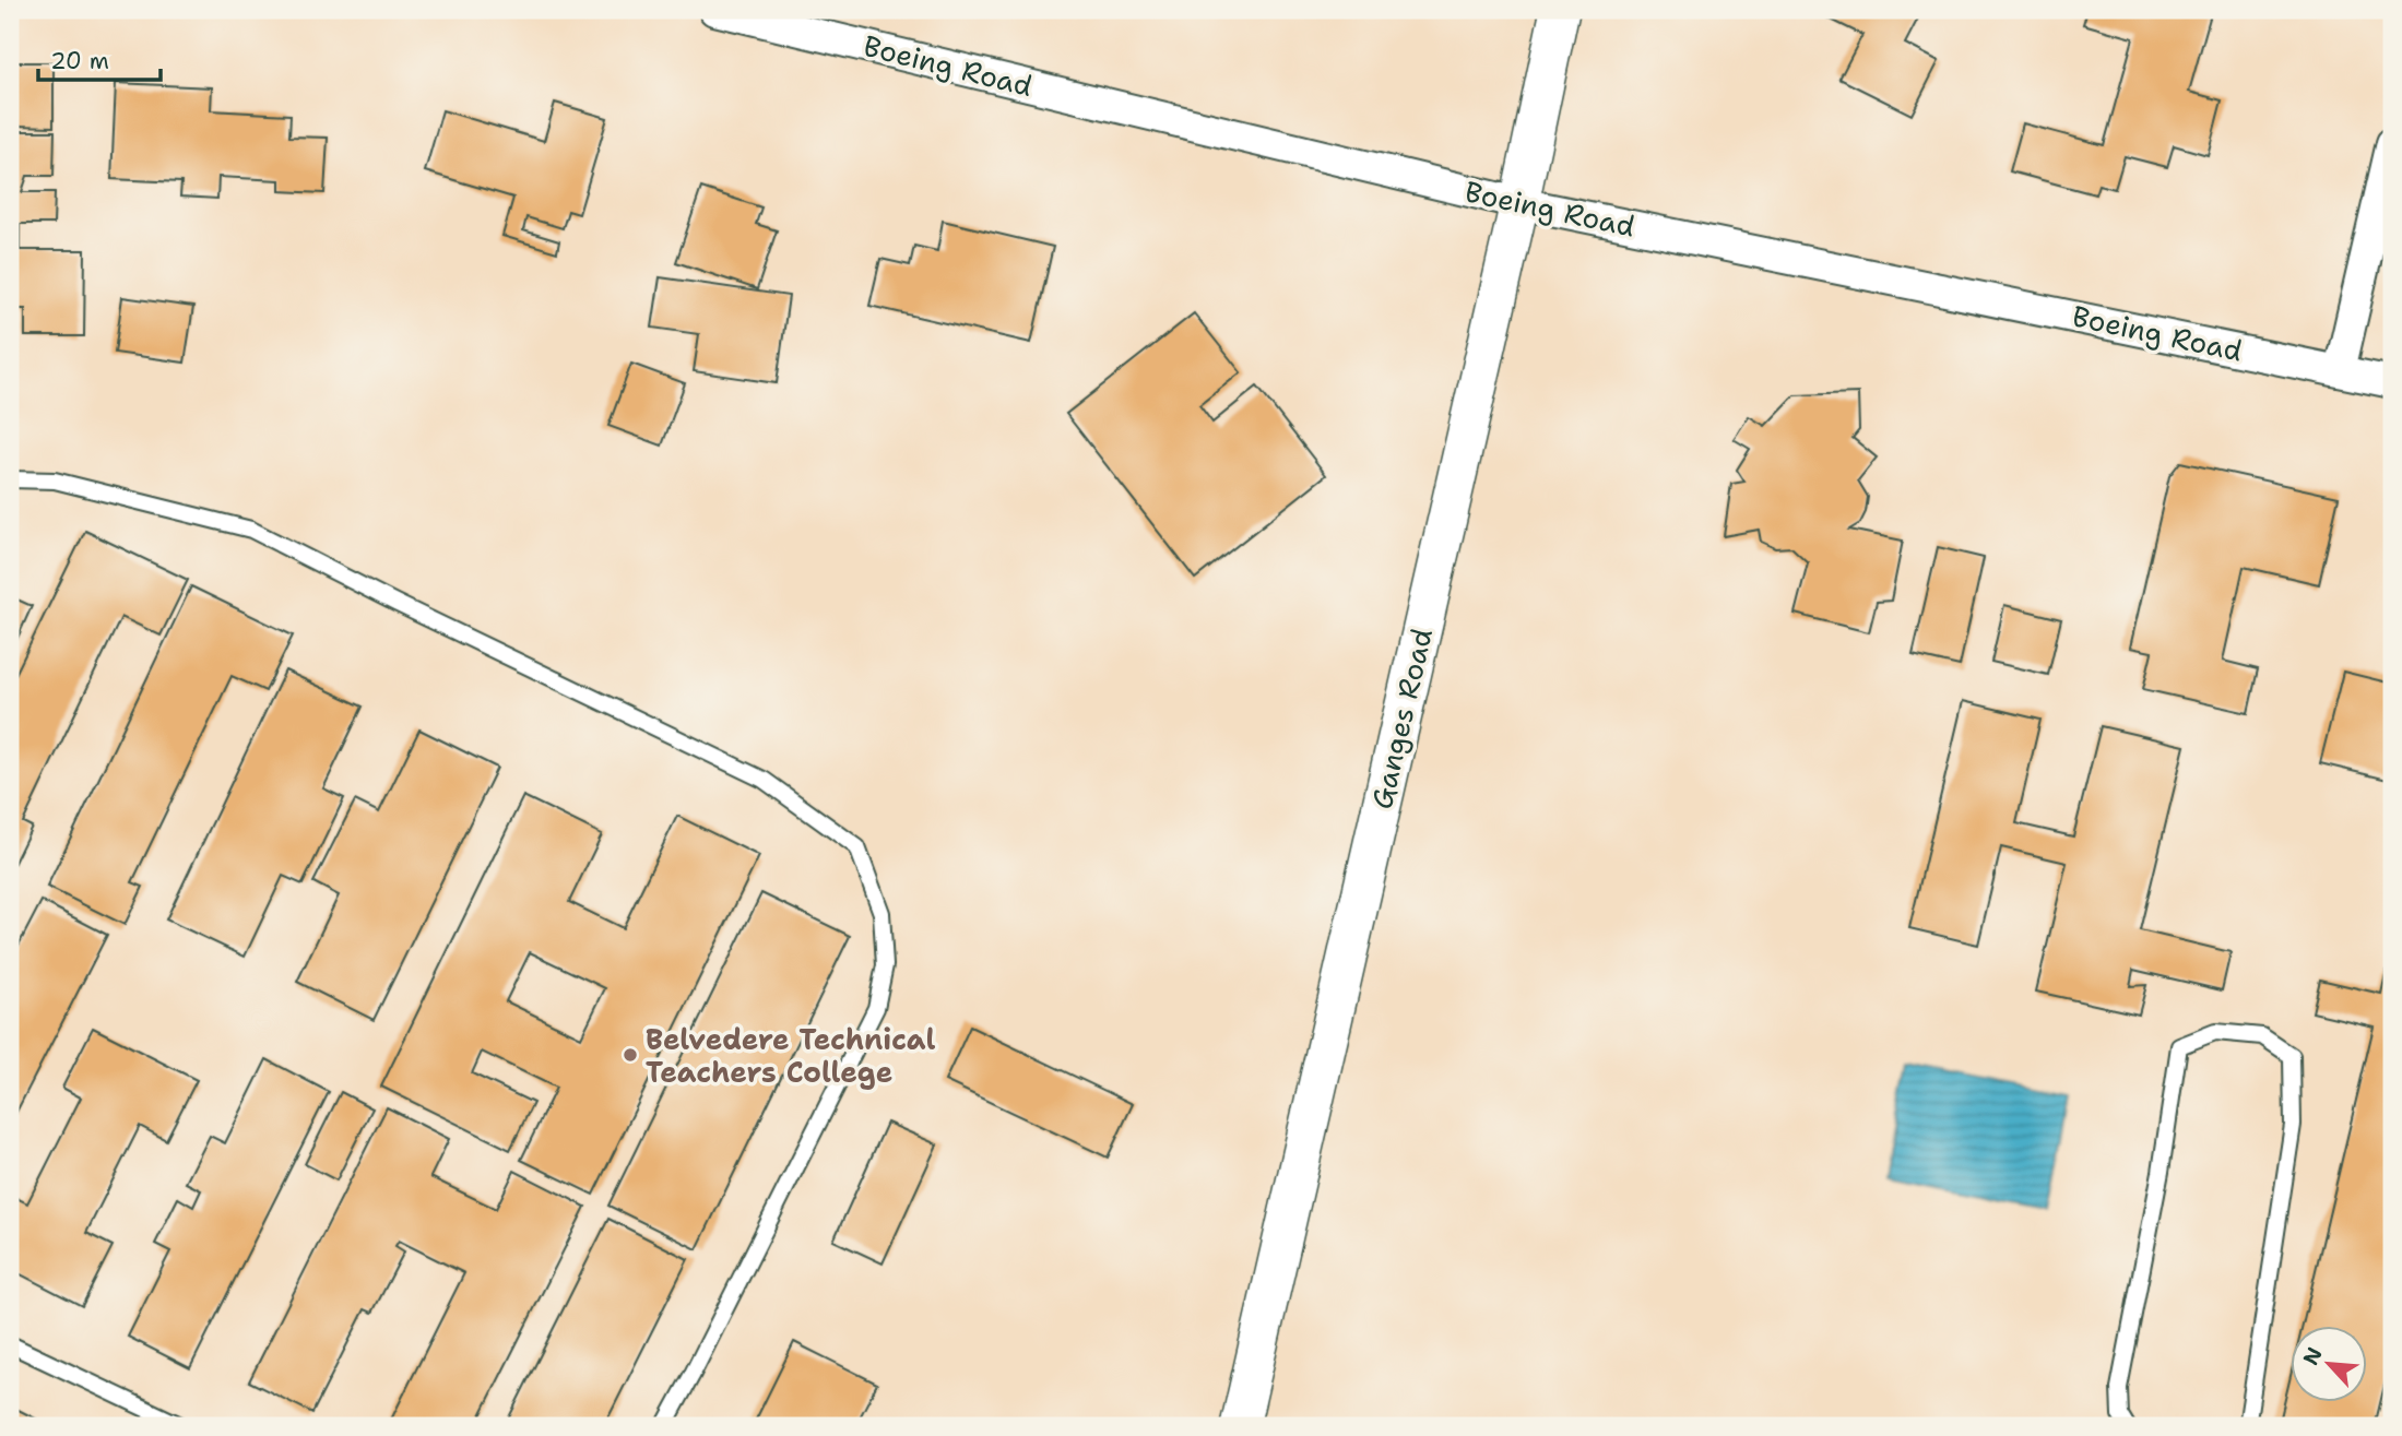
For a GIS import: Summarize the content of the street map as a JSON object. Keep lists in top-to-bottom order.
{
  "streets": {
    "street": ["Boeing Road", "Ganges Road"]
  },
  "crossings": [
    ["Boeing Road", "Ganges Road"]
  ],
  "places": ["Belvedere Technical Teachers College"],
  "scale_bar": "20 m",
  "north": "top left"
}
